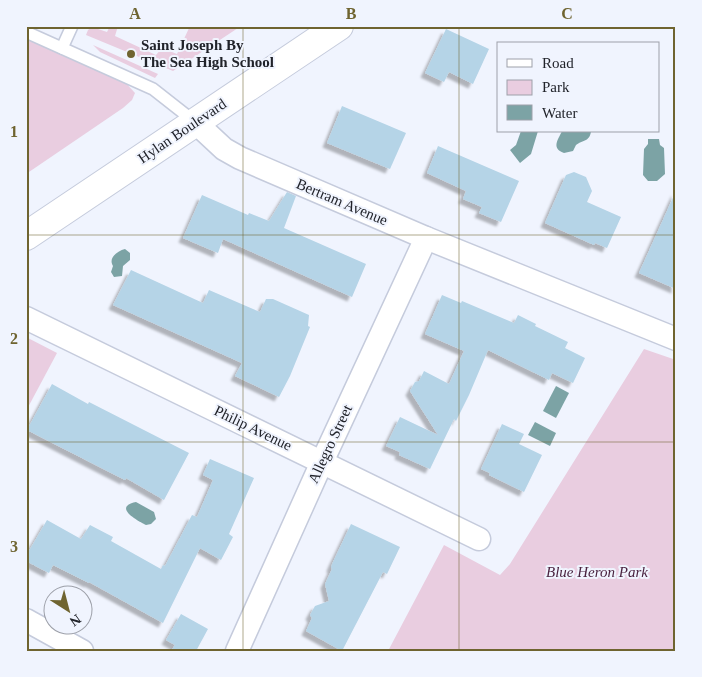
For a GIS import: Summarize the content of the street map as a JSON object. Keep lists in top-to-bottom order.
{
  "streets": {
    "main road": ["Hylan Boulevard"],
    "street": ["Bertram Avenue", "Philip Avenue", "Allegro Street"]
  },
  "crossings": [
    ["Hylan Boulevard", "Bertram Avenue"],
    ["Bertram Avenue", "Allegro Street"],
    ["Philip Avenue", "Allegro Street"]
  ],
  "parks": ["Blue Heron Park"],
  "places": ["Saint Joseph By The Sea High School"],
  "legend": ["Road", "Park", "Water"],
  "north": "bottom right",
  "grid": {
    "columns": ["A", "B", "C"],
    "rows": ["1", "2", "3"]
  }
}
